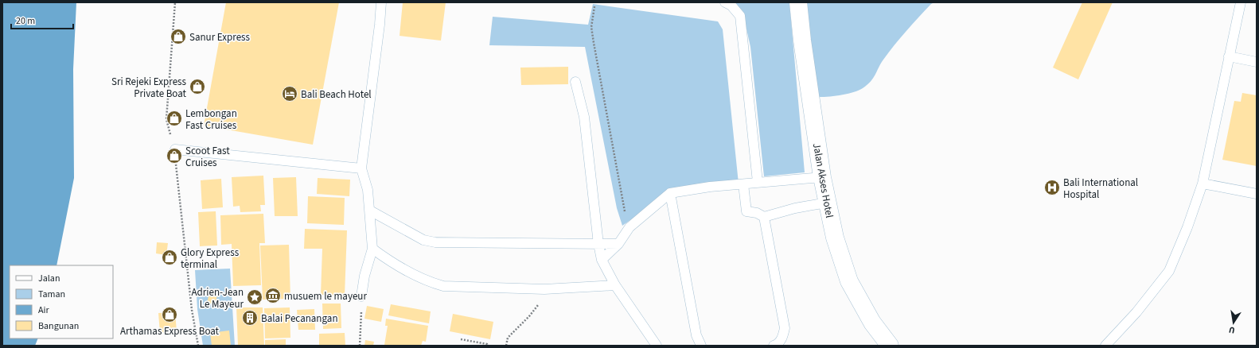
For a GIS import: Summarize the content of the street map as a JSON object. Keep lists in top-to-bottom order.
{
  "streets": {
    "street": ["Jalan Akses Hotel"]
  },
  "places": {
    "shop": [
      "Sanur Express",
      "Sri Rejeki Express Private Boat",
      "Lembongan Fast Cruises",
      "Scoot Fast Cruises",
      "Glory Express terminal",
      "Arthamas Express Boat"
    ],
    "hotel": ["Bali Beach Hotel"],
    "hospital": ["Bali International Hospital"],
    "museum": ["musuem le mayeur"],
    "place": ["Adrien-Jean Le Mayeur"],
    "building": ["Balai Pecanangan"]
  },
  "legend": [
    "Jalan",
    "Taman",
    "Air",
    "Bangunan"
  ],
  "scale_bar": "20 m",
  "north": "bottom"
}
